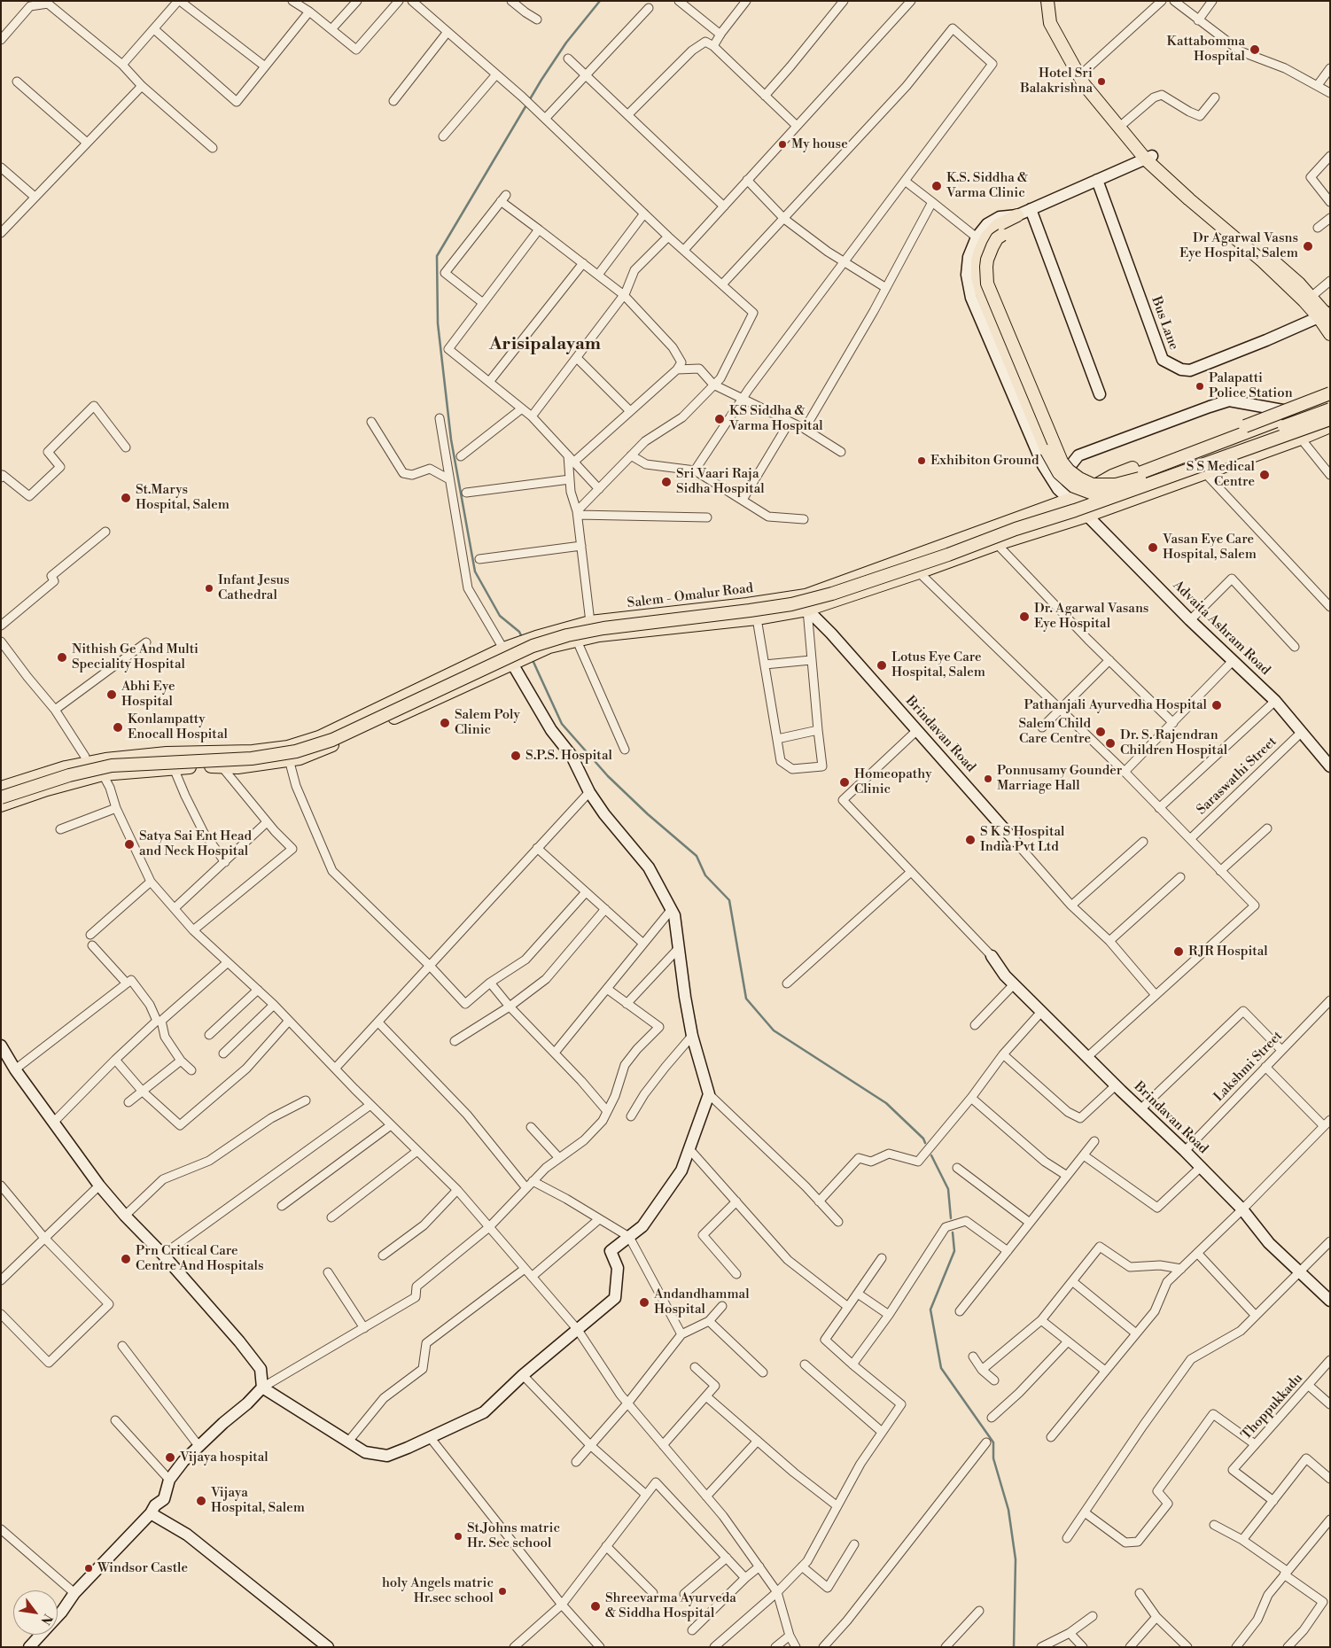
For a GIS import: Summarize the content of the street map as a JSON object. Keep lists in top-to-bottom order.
{
  "streets": {
    "main road": ["Salem - Omalur Road"],
    "street": [
      "Bus Lane",
      "Advaita Ashram Road",
      "Brindavan Road",
      "Saraswathi Street",
      "Lakshmi Street",
      "Thoppukkadu"
    ]
  },
  "crossings": [
    ["Salem - Omalur Road", "Advaita Ashram Road"],
    ["Advaita Ashram Road", "Saraswathi Street"],
    ["Brindavan Road", "Lakshmi Street"]
  ],
  "districts": ["Arisipalayam"],
  "places": [
    "Kattabomma Hospital",
    "Hotel Sri Balakrishna",
    "My house",
    "K.S. Siddha & Varma Clinic",
    "Dr Agarwal Vasns Eye Hospital, Salem",
    "Palapatti Police Station",
    "KS Siddha & Varma Hospital",
    "Exhibiton Ground",
    "S S Medical Centre",
    "Sri Vaari Raja Sidha Hospital",
    "St.Marys Hospital, Salem",
    "Vasan Eye Care Hospital, Salem",
    "Infant Jesus Cathedral",
    "Dr. Agarwal Vasans Eye Hospital",
    "Nithish Ge And Multi Speciality Hospital",
    "Lotus Eye Care Hospital, Salem",
    "Abhi Eye Hospital",
    "Pathanjali Ayurvedha Hospital",
    "Salem Poly Clinic",
    "Konlampatty Enocall Hospital",
    "Salem Child Care Centre",
    "Dr. S. Rajendran Children Hospital",
    "S.P.S. Hospital",
    "Ponnusamy Gounder Marriage Hall",
    "Homeopathy Clinic",
    "S K S Hospital India Pvt Ltd",
    "Satya Sai Ent Head and Neck Hospital",
    "RJR Hospital",
    "Prn Critical Care Centre And Hospitals",
    "Andandhammal Hospital",
    "Vijaya hospital",
    "Vijaya Hospital, Salem",
    "St.Johns matric Hr. Sec school",
    "Windsor Castle",
    "holy Angels matric Hr.sec school",
    "Shreevarma Ayurveda & Siddha Hospital"
  ],
  "north": "bottom right"
}
